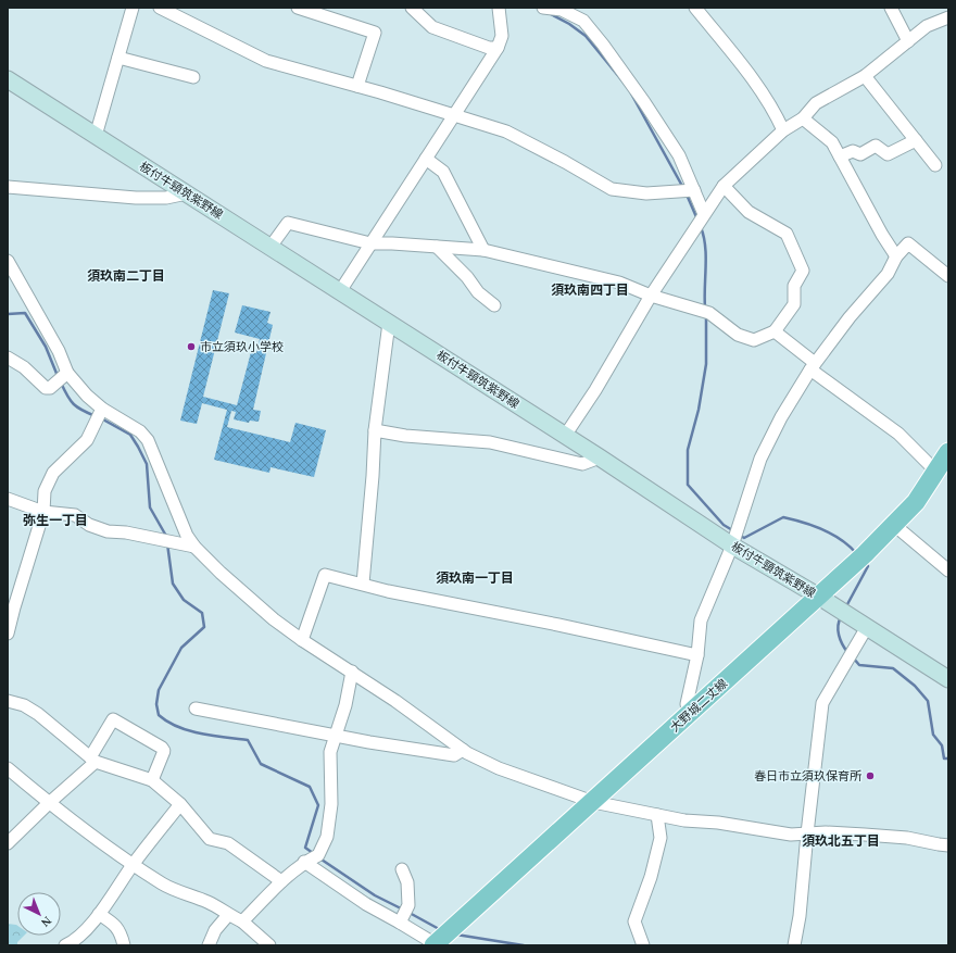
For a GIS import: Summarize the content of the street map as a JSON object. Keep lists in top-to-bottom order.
{
  "streets": {
    "main road": ["板付牛頸筑紫野線", "大野城二丈線"]
  },
  "crossings": [
    ["板付牛頸筑紫野線", "大野城二丈線"]
  ],
  "districts": [
    "須玖南二丁目",
    "須玖南四丁目",
    "弥生一丁目",
    "須玖南一丁目",
    "須玖北五丁目"
  ],
  "places": ["市立須玖小学校", "春日市立須玖保育所"],
  "north": "bottom right"
}
